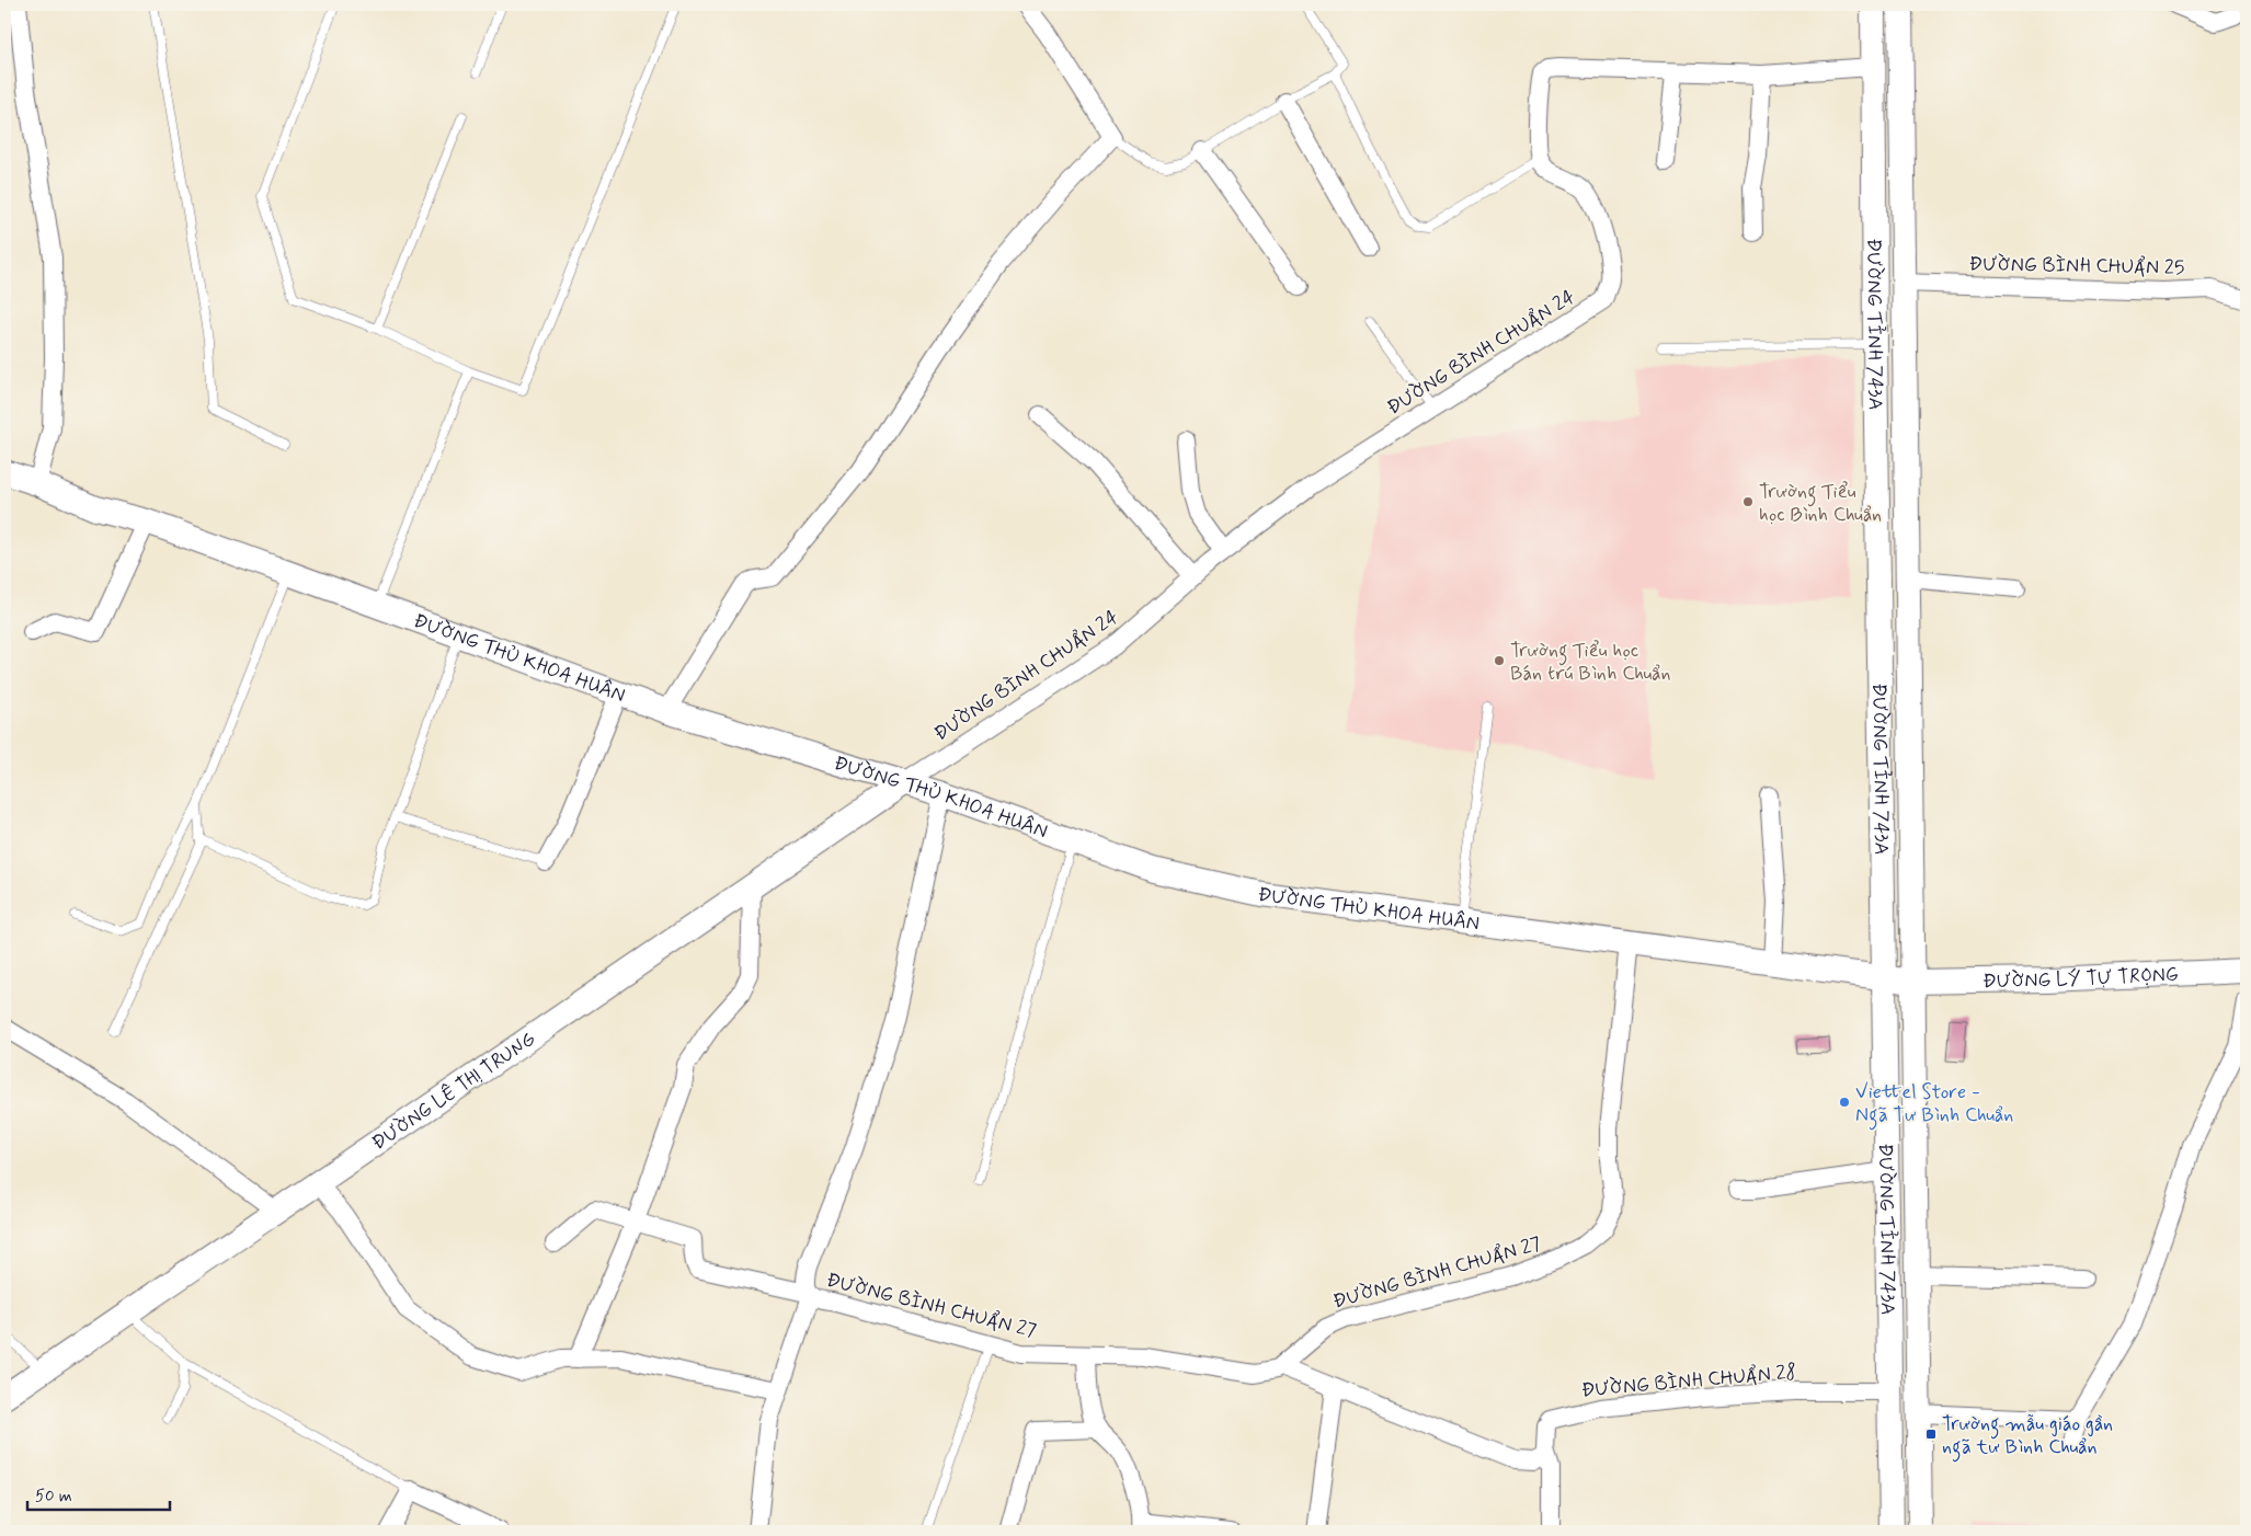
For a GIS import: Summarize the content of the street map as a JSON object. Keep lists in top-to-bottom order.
{
  "streets": {
    "main road": [
      "ĐƯỜNG TỈNH 743A",
      "ĐƯỜNG THỦ KHOA HUÂN",
      "ĐƯỜNG LÝ TỰ TRỌNG",
      "ĐƯỜNG LÊ THỊ TRUNG"
    ],
    "street": [
      "ĐƯỜNG BÌNH CHUẨN 25",
      "ĐƯỜNG BÌNH CHUẨN 24",
      "ĐƯỜNG BÌNH CHUẨN 27",
      "ĐƯỜNG BÌNH CHUẨN 28"
    ]
  },
  "crossings": [
    ["ĐƯỜNG BÌNH CHUẨN 25", "ĐƯỜNG TỈNH 743A"],
    ["ĐƯỜNG TỈNH 743A", "ĐƯỜNG THỦ KHOA HUÂN"],
    ["ĐƯỜNG TỈNH 743A", "ĐƯỜNG LÝ TỰ TRỌNG"],
    ["ĐƯỜNG TỈNH 743A", "ĐƯỜNG BÌNH CHUẨN 28"],
    ["ĐƯỜNG BÌNH CHUẨN 24", "ĐƯỜNG THỦ KHOA HUÂN"],
    ["ĐƯỜNG BÌNH CHUẨN 24", "ĐƯỜNG LÊ THỊ TRUNG"],
    ["ĐƯỜNG THỦ KHOA HUÂN", "ĐƯỜNG LÝ TỰ TRỌNG"],
    ["ĐƯỜNG THỦ KHOA HUÂN", "ĐƯỜNG LÊ THỊ TRUNG"],
    ["ĐƯỜNG THỦ KHOA HUÂN", "ĐƯỜNG BÌNH CHUẨN 27"]
  ],
  "places": {
    "other": ["Trường Tiểu học Bình Chuẩn", "Trường Tiểu học Bán trú Bình Chuẩn", "Viettel Store - Ngã Tư Bình Chuẩn"],
    "transit": ["Trường mẫu giáo gần ngã tư Bình Chuẩn"]
  },
  "scale_bar": "50 m"
}
